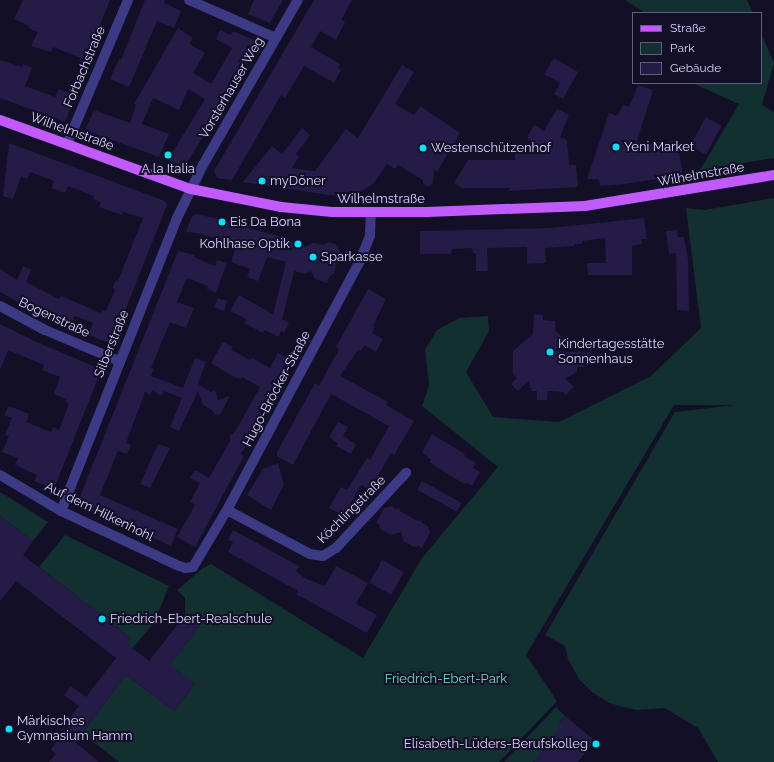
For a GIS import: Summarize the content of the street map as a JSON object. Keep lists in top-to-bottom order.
{
  "streets": {
    "main road": ["Wilhelmstraße"],
    "street": [
      "Forbachstraße",
      "Vorsterhauser Weg",
      "Bogenstraße",
      "Silberstraße",
      "Hugo-Bröcker-Straße",
      "Köchlingstraße",
      "Auf dem Hilkenhohl"
    ]
  },
  "crossings": [
    ["Forbachstraße", "Wilhelmstraße"],
    ["Vorsterhauser Weg", "Wilhelmstraße"],
    ["Vorsterhauser Weg", "Silberstraße"],
    ["Wilhelmstraße", "Silberstraße"],
    ["Wilhelmstraße", "Hugo-Bröcker-Straße"],
    ["Bogenstraße", "Silberstraße"],
    ["Silberstraße", "Auf dem Hilkenhohl"],
    ["Hugo-Bröcker-Straße", "Köchlingstraße"],
    ["Hugo-Bröcker-Straße", "Auf dem Hilkenhohl"]
  ],
  "parks": ["Friedrich-Ebert-Park"],
  "places": [
    "Yeni Market",
    "Westenschützenhof",
    "A la Italia",
    "myDöner",
    "Eis Da Bona",
    "Kohlhase Optik",
    "Sparkasse",
    "Kindertagesstätte Sonnenhaus",
    "Friedrich-Ebert-Realschule",
    "Märkisches Gymnasium Hamm",
    "Elisabeth-Lüders-Berufskolleg"
  ],
  "legend": ["Straße", "Park", "Gebäude"]
}
